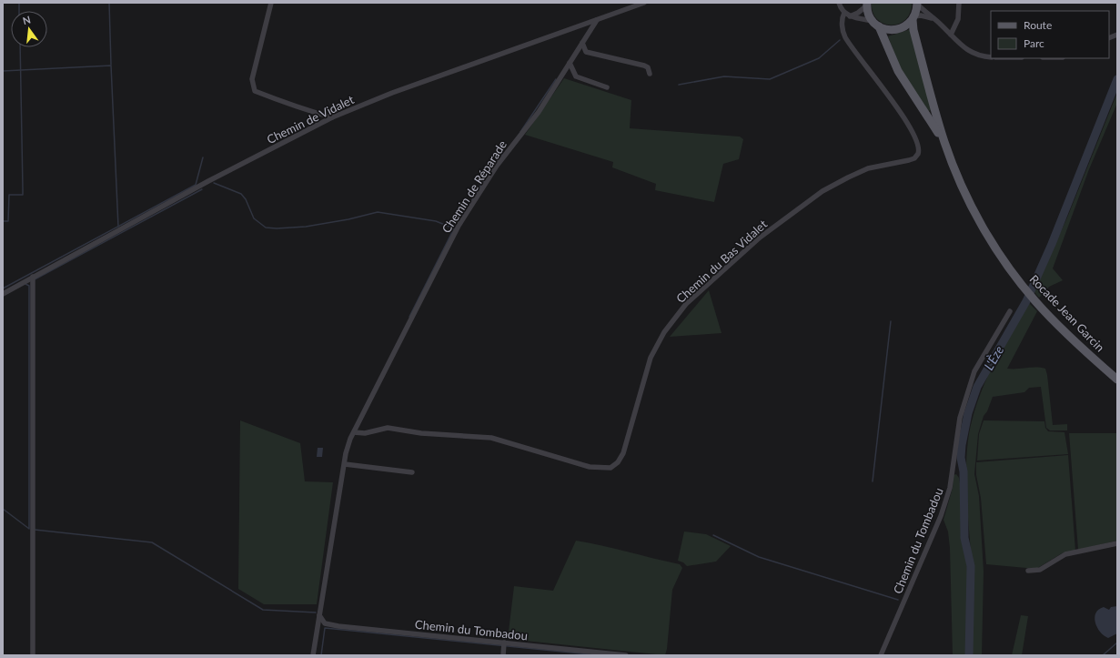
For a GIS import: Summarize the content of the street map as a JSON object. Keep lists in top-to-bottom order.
{
  "streets": {
    "main road": ["Rocade Jean Garcin"],
    "street": [
      "Chemin de Vidalet",
      "Chemin de Réparade",
      "Chemin du Bas Vidalet",
      "Chemin du Tombadou"
    ]
  },
  "crossings": [
    ["Chemin de Vidalet", "Chemin de Réparade"],
    ["Chemin de Réparade", "Chemin du Bas Vidalet"],
    ["Chemin de Réparade", "Chemin du Tombadou"]
  ],
  "water": ["L'Èze"],
  "legend": ["Route", "Parc"],
  "north": "top"
}
